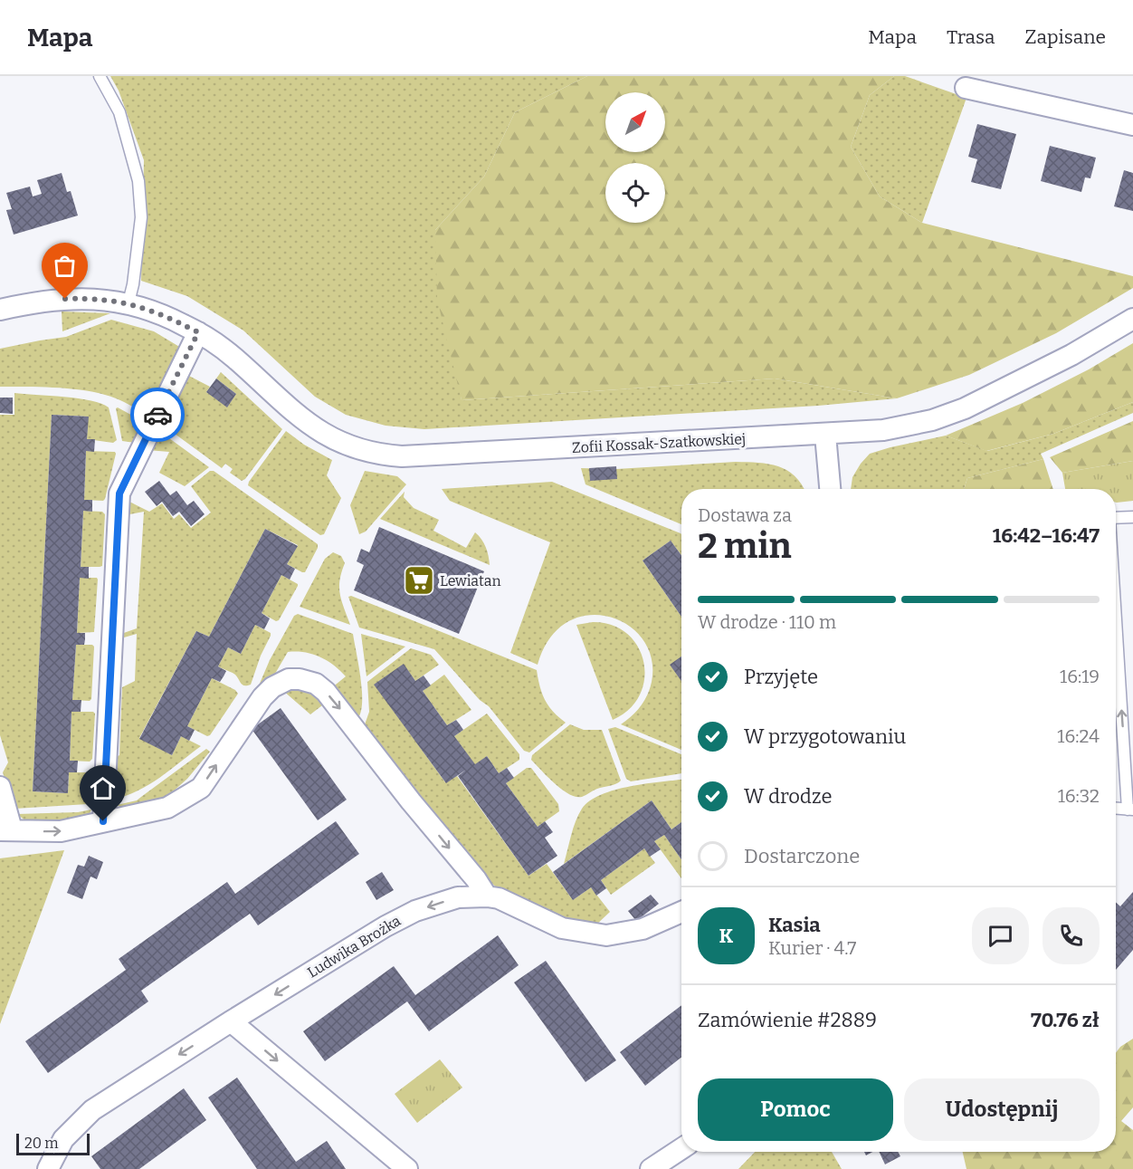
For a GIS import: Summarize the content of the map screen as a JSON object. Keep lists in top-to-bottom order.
{
  "streets": {
    "street": ["Zofii Kossak-Szatkowskiej", "Ludwika Brożka"]
  },
  "one_way": ["Ludwika Brożka"],
  "places": {
    "supermarket": ["Lewiatan"]
  },
  "scale_bar": "20 m",
  "north": "top right",
  "page": {
    "header": "Mapa",
    "nav": ["Mapa", "Trasa", "Zapisane"],
    "heading": ["2 min", "Dostawa za", "16:42–16:47"],
    "panel": [
      "Kasia",
      "Kurier · 4.7",
      "Zamówienie #2889",
      "70.76 zł"
    ],
    "bar": "W drodze · 110 m",
    "list": [
      ["Przyjęte", "16:19"],
      ["W przygotowaniu", "16:24"],
      ["W drodze", "16:32"],
      "Dostarczone"
    ],
    "round": "K",
    "buttons": ["Pomoc", "Udostępnij"],
    "scale": "20 m"
  }
}
